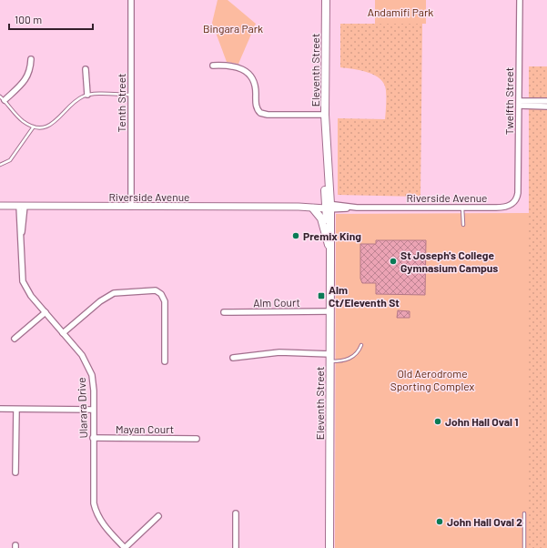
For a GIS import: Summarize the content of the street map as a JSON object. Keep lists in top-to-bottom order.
{
  "streets": {
    "main road": ["Eleventh Street"],
    "street": [
      "Twelfth Street",
      "Tenth Street",
      "Riverside Avenue",
      "Alm Court",
      "Ularara Drive",
      "Mayan Court"
    ]
  },
  "crossings": [
    ["Eleventh Street", "Riverside Avenue"],
    ["Eleventh Street", "Alm Court"],
    ["Twelfth Street", "Riverside Avenue"],
    ["Tenth Street", "Riverside Avenue"],
    ["Riverside Avenue", "Ularara Drive"],
    ["Ularara Drive", "Mayan Court"]
  ],
  "parks": ["Andamifi Park", "Bingara Park", "Old Aerodrome Sporting Complex"],
  "places": {
    "other": [
      "Premix King",
      "St Joseph's College Gymnasium Campus",
      "John Hall Oval 1",
      "John Hall Oval 2"
    ],
    "transit": ["Alm Ct/Eleventh St"]
  },
  "scale_bar": "100 m"
}
